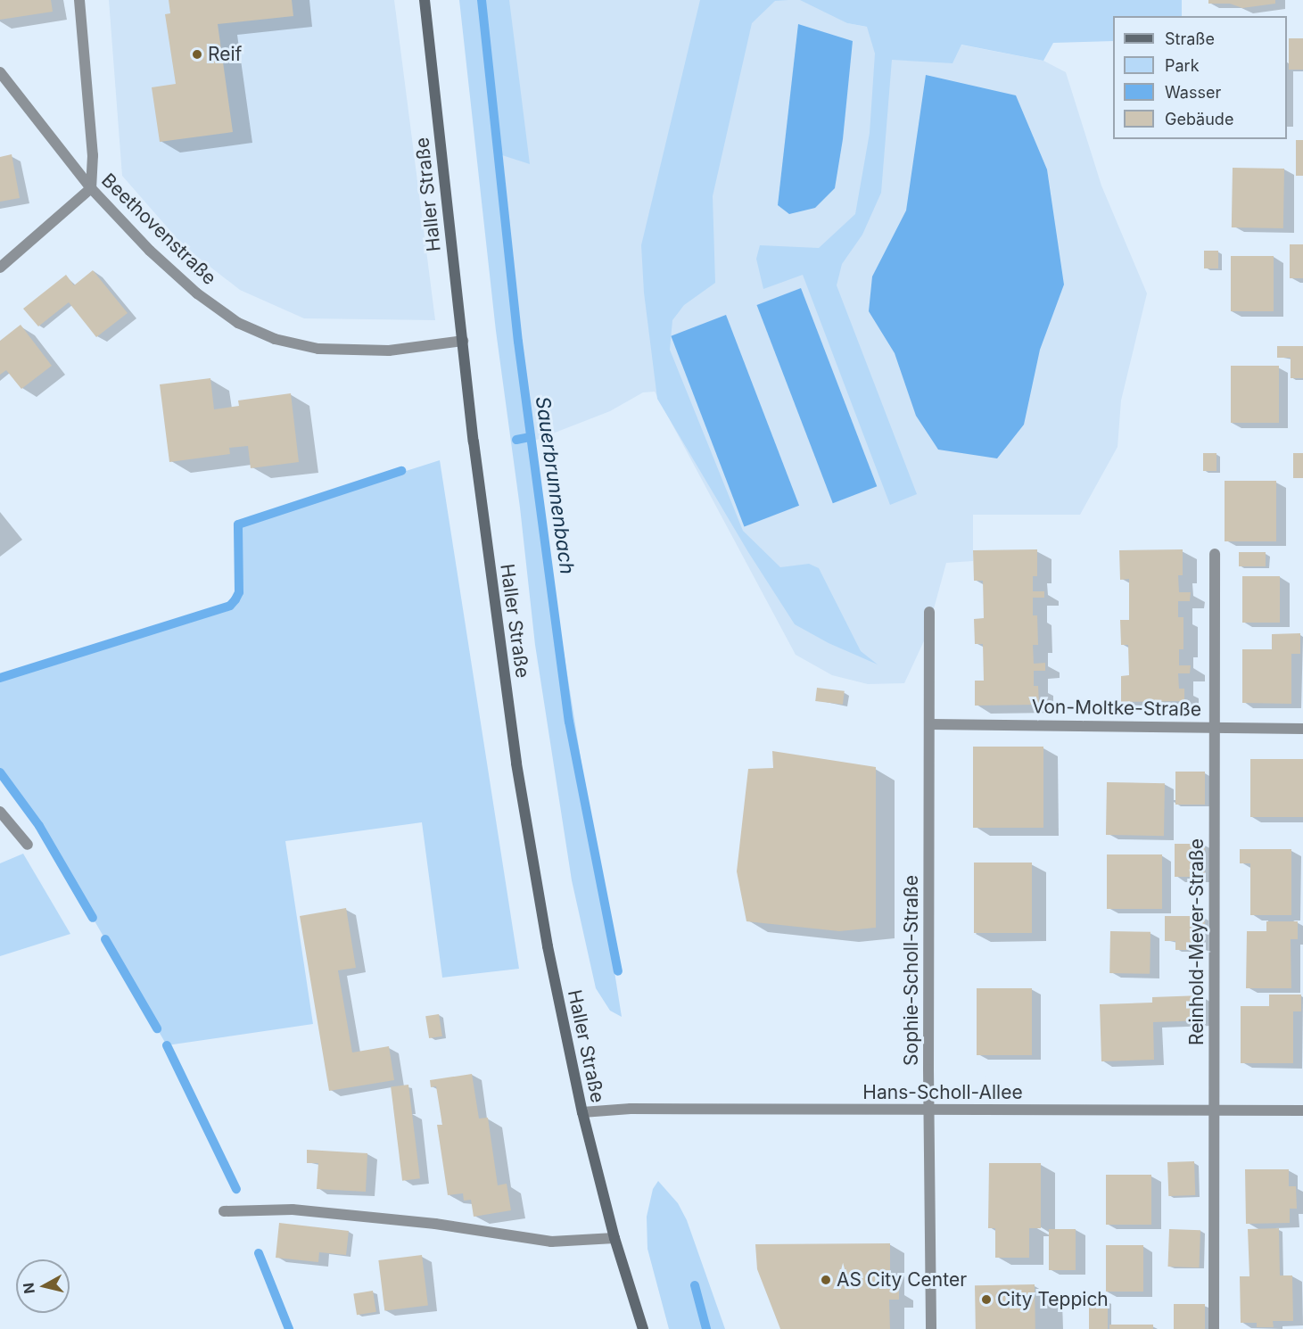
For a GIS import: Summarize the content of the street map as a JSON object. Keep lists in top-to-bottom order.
{
  "streets": {
    "main road": ["Haller Straße"],
    "street": [
      "Beethovenstraße",
      "Von-Moltke-Straße",
      "Reinhold-Meyer-Straße",
      "Sophie-Scholl-Straße",
      "Hans-Scholl-Allee"
    ]
  },
  "crossings": [
    ["Haller Straße", "Beethovenstraße"],
    ["Haller Straße", "Hans-Scholl-Allee"],
    ["Von-Moltke-Straße", "Reinhold-Meyer-Straße"],
    ["Von-Moltke-Straße", "Sophie-Scholl-Straße"],
    ["Reinhold-Meyer-Straße", "Hans-Scholl-Allee"],
    ["Sophie-Scholl-Straße", "Hans-Scholl-Allee"]
  ],
  "water": ["Sauerbrunnenbach"],
  "places": ["Reif", "AS City Center", "City Teppich"],
  "legend": [
    "Straße",
    "Park",
    "Wasser",
    "Gebäude"
  ],
  "north": "left"
}
